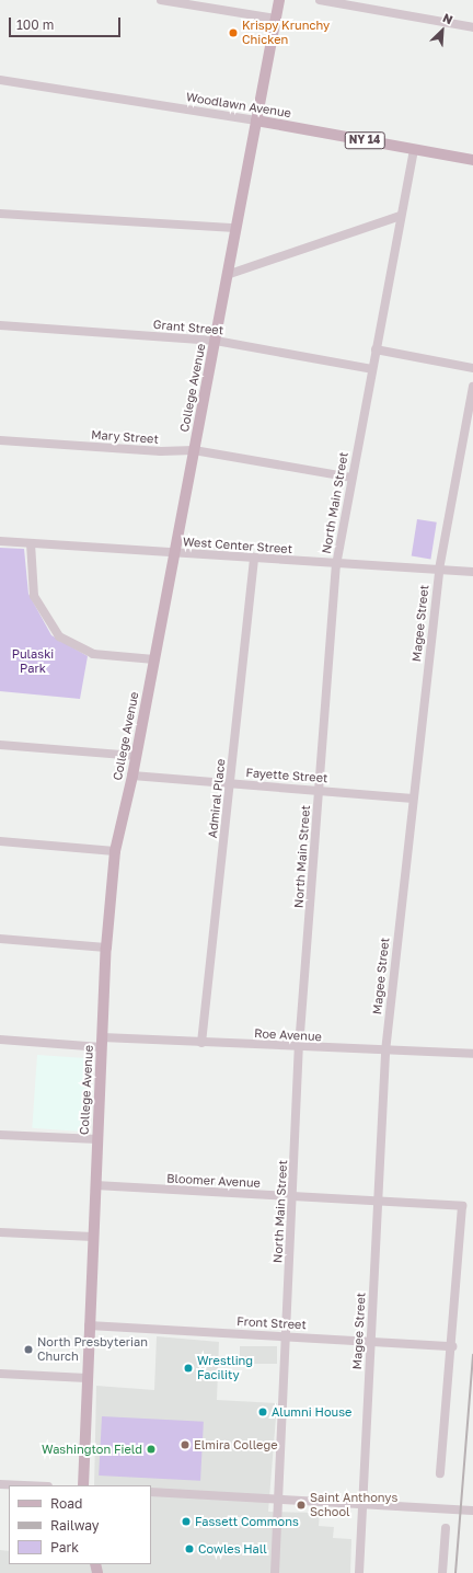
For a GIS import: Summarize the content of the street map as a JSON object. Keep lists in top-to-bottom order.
{
  "streets": {
    "main road": ["Woodlawn Avenue", "NY 14", "College Avenue"],
    "street": [
      "Grant Street",
      "Mary Street",
      "North Main Street",
      "West Center Street",
      "Magee Street",
      "Fayette Street",
      "Admiral Place",
      "Roe Avenue",
      "Bloomer Avenue",
      "Front Street"
    ]
  },
  "crossings": [
    ["Woodlawn Avenue", "College Avenue"],
    ["Woodlawn Avenue", "North Main Street"],
    ["Grant Street", "College Avenue"],
    ["Grant Street", "North Main Street"],
    ["College Avenue", "Mary Street"],
    ["College Avenue", "West Center Street"],
    ["College Avenue", "Fayette Street"],
    ["College Avenue", "Roe Avenue"],
    ["College Avenue", "Bloomer Avenue"],
    ["College Avenue", "Front Street"],
    ["Mary Street", "North Main Street"],
    ["North Main Street", "West Center Street"],
    ["North Main Street", "Fayette Street"],
    ["North Main Street", "Roe Avenue"],
    ["North Main Street", "Bloomer Avenue"],
    ["North Main Street", "Front Street"],
    ["West Center Street", "Magee Street"],
    ["West Center Street", "Admiral Place"],
    ["Magee Street", "Fayette Street"],
    ["Magee Street", "Roe Avenue"],
    ["Magee Street", "Bloomer Avenue"],
    ["Magee Street", "Front Street"],
    ["Fayette Street", "Admiral Place"],
    ["Admiral Place", "Roe Avenue"],
    ["Bloomer Avenue", "Front Street"]
  ],
  "parks": ["Pulaski Park"],
  "places": [
    "Krispy Krunchy Chicken",
    "North Presbyterian Church",
    "Wrestling Facility",
    "Alumni House",
    "Elmira College",
    "Washington Field",
    "Saint Anthonys School",
    "Fassett Commons",
    "Cowles Hall"
  ],
  "legend": ["Road", "Railway", "Park"],
  "scale_bar": "100 m",
  "north": "top right"
}
